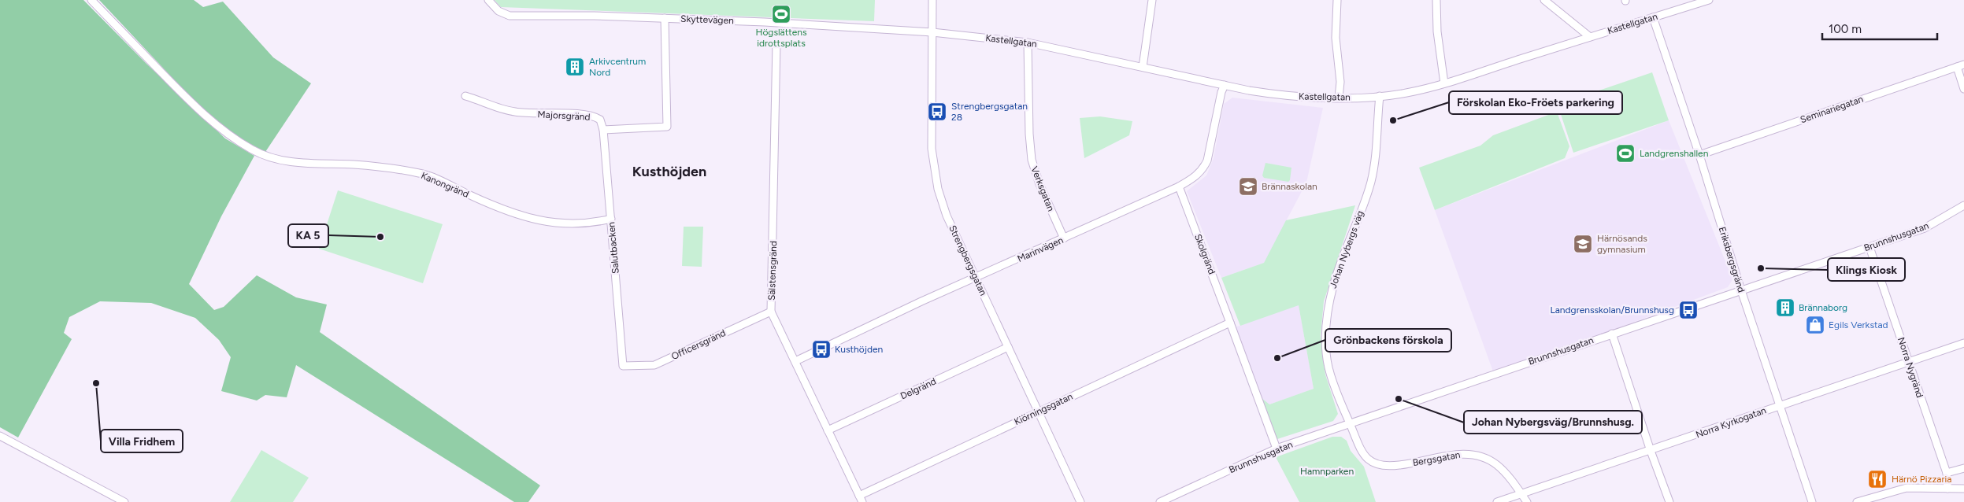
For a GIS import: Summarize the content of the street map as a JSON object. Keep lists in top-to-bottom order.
{
  "streets": {
    "street": [
      "Skyttevägen",
      "Kastellgatan",
      "Seminariegatan",
      "Majorsgränd",
      "Kanongränd",
      "Verksgatan",
      "Brunnshusgatan",
      "Salutbacken",
      "Marinvägen",
      "Johan Nybergs väg",
      "Skolgränd",
      "Eriksbergsgränd",
      "Strengbergsgatan",
      "Sälstensgränd",
      "Officersgränd",
      "Norra Nygränd",
      "Delgränd",
      "Kiörningsgatan",
      "Norra Kyrkogatan",
      "Bergsgatan"
    ]
  },
  "crossings": [
    ["Skyttevägen", "Kastellgatan"],
    ["Skyttevägen", "Strengbergsgatan"],
    ["Kastellgatan", "Verksgatan"],
    ["Kastellgatan", "Marinvägen"],
    ["Kastellgatan", "Johan Nybergs väg"],
    ["Kastellgatan", "Eriksbergsgränd"],
    ["Kastellgatan", "Strengbergsgatan"],
    ["Seminariegatan", "Eriksbergsgränd"],
    ["Majorsgränd", "Salutbacken"],
    ["Kanongränd", "Salutbacken"],
    ["Verksgatan", "Marinvägen"],
    ["Brunnshusgatan", "Johan Nybergs väg"],
    ["Brunnshusgatan", "Skolgränd"],
    ["Brunnshusgatan", "Eriksbergsgränd"],
    ["Brunnshusgatan", "Norra Nygränd"],
    ["Brunnshusgatan", "Bergsgatan"],
    ["Salutbacken", "Officersgränd"],
    ["Marinvägen", "Skolgränd"],
    ["Marinvägen", "Strengbergsgatan"],
    ["Marinvägen", "Sälstensgränd"],
    ["Johan Nybergs väg", "Bergsgatan"],
    ["Skolgränd", "Kiörningsgatan"],
    ["Eriksbergsgränd", "Norra Kyrkogatan"],
    ["Strengbergsgatan", "Delgränd"],
    ["Strengbergsgatan", "Kiörningsgatan"],
    ["Sälstensgränd", "Officersgränd"],
    ["Sälstensgränd", "Delgränd"],
    ["Sälstensgränd", "Kiörningsgatan"],
    ["Norra Nygränd", "Norra Kyrkogatan"],
    ["Norra Kyrkogatan", "Bergsgatan"]
  ],
  "districts": ["Kusthöjden"],
  "parks": ["Hamnparken"],
  "places": {
    "sports": ["Högslättens idrottsplats", "Landgrenshallen"],
    "building": ["Arkivcentrum Nord", "Brännaborg"],
    "bus stop": ["Strengbergsgatan 28", "Landgrensskolan/Brunnshusg", "Kusthöjden"],
    "other": [
      "Förskolan Eko-Fröets parkering",
      "KA 5",
      "Klings Kiosk",
      "Grönbackens förskola",
      "Villa Fridhem",
      "Johan Nybergsväg/Brunnshusg."
    ],
    "school or university": ["Brännaskolan", "Härnösands gymnasium"],
    "shop": ["Egils Verkstad"],
    "restaurant": ["Härnö Pizzaria"]
  },
  "scale_bar": "100 m"
}
